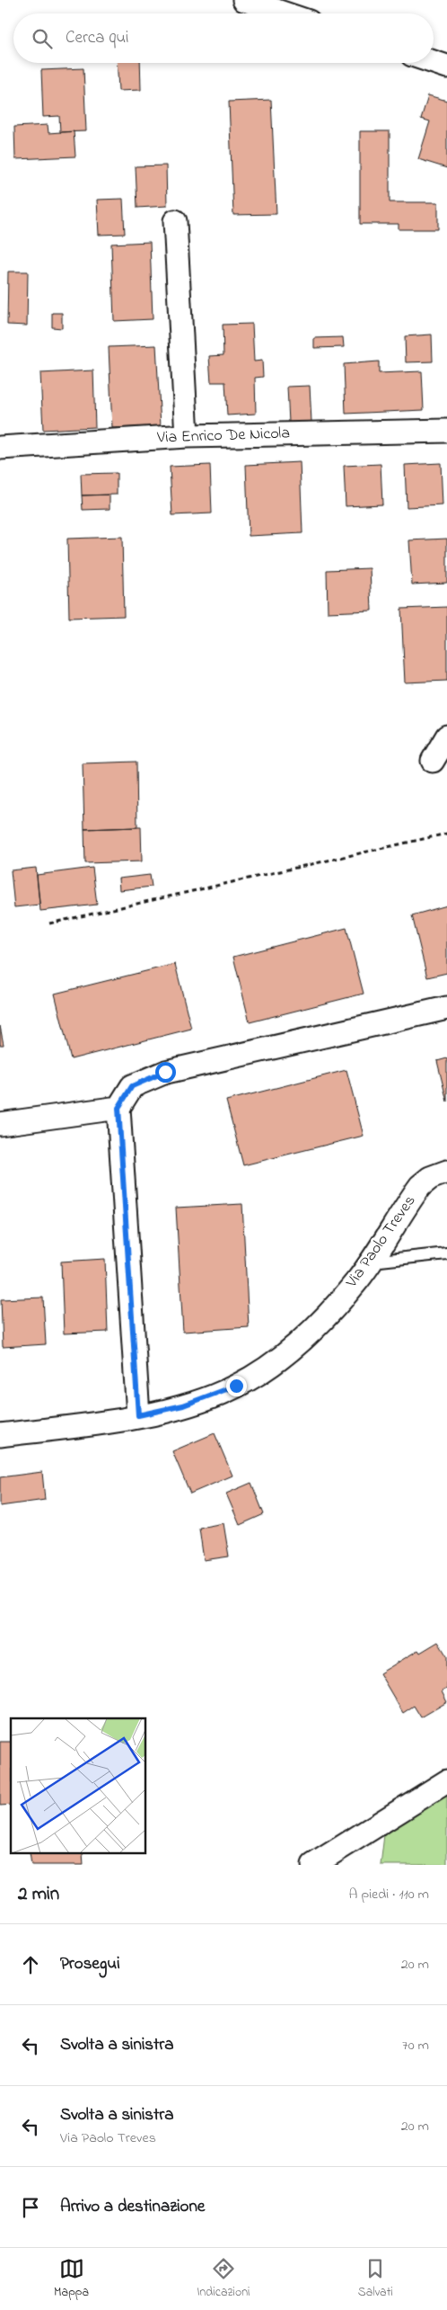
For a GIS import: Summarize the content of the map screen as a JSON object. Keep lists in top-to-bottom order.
{
  "streets": {
    "street": ["Via Enrico De Nicola", "Via Paolo Treves"]
  },
  "page": {
    "search": "Cerca qui",
    "heading": ["2 min", "A piedi · 110 m"],
    "list": [
      ["Prosegui", "20 m"],
      ["Svolta a sinistra", "70 m"],
      ["Svolta a sinistra", "Via Paolo Treves", "20 m"],
      "Arrivo a destinazione"
    ],
    "nav": ["Mappa", "Indicazioni", "Salvati"]
  }
}
